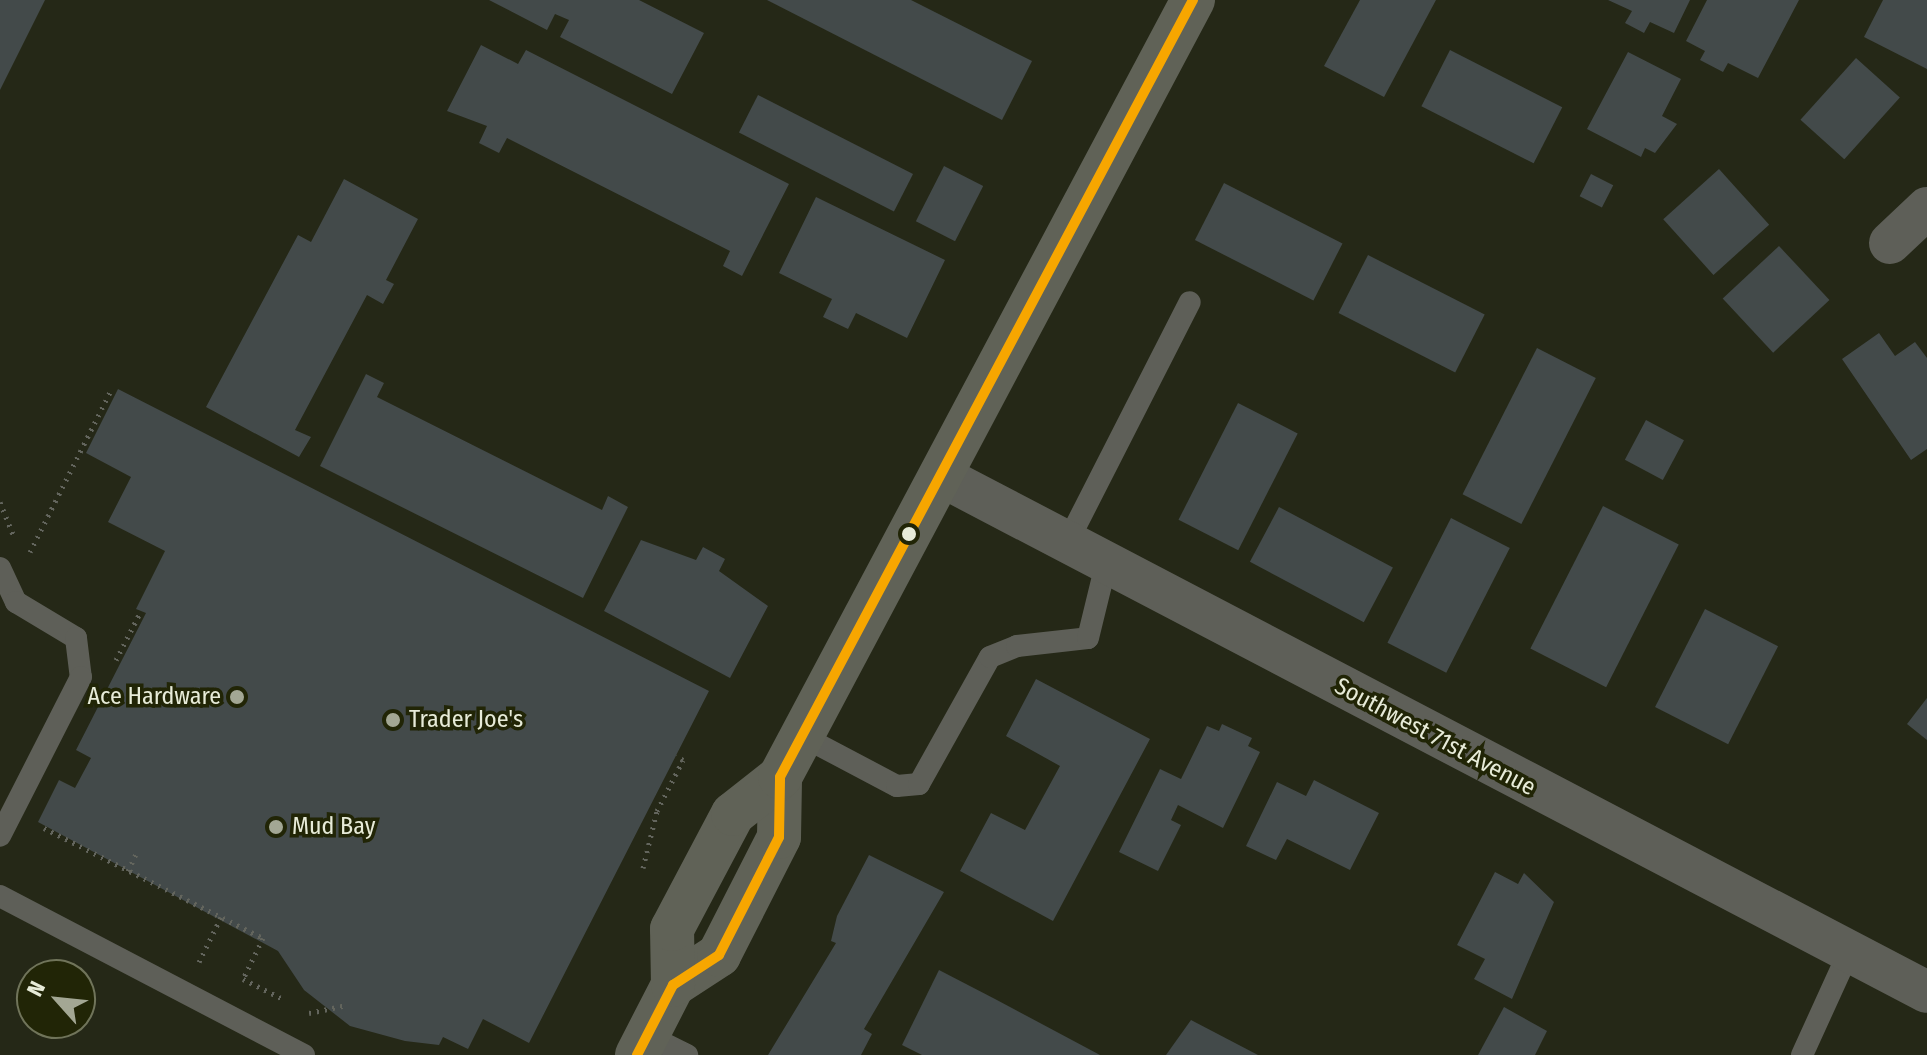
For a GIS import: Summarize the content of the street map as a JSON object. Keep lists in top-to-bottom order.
{
  "streets": {
    "street": ["Southwest 71st Avenue"]
  },
  "places": ["Ace Hardware", "Trader Joe's", "Mud Bay"],
  "north": "top left"
}
